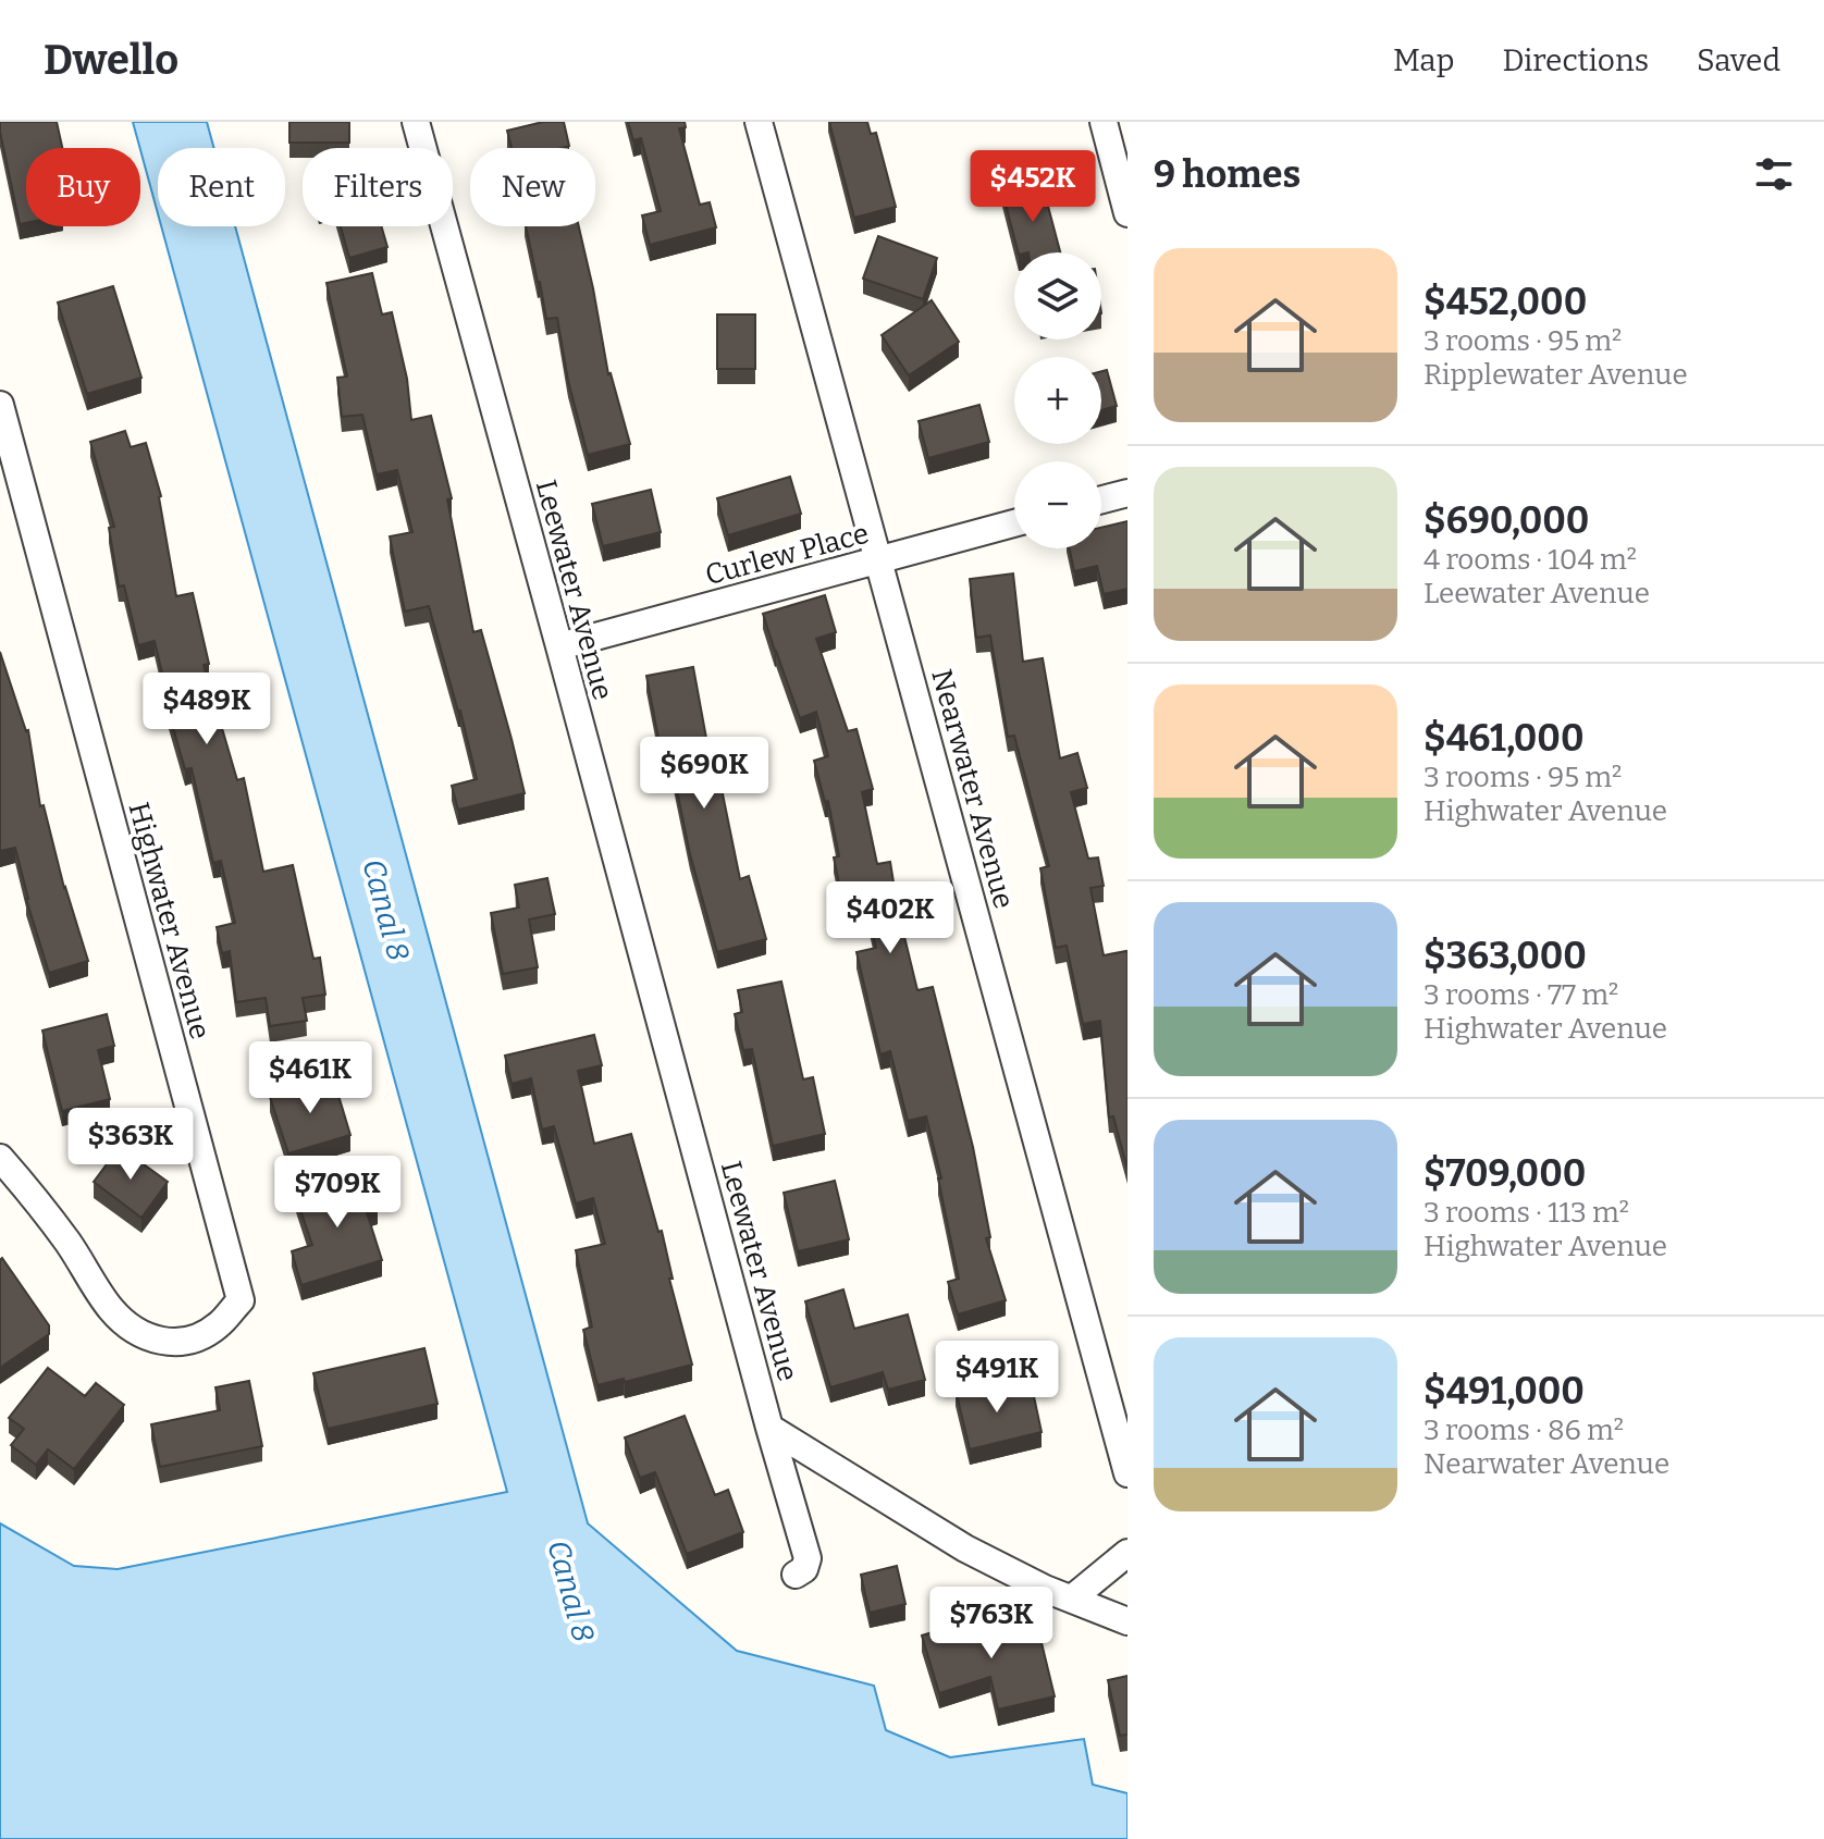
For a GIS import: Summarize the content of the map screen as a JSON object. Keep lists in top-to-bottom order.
{
  "streets": {
    "street": [
      "Curlew Place",
      "Leewater Avenue",
      "Nearwater Avenue",
      "Highwater Avenue"
    ]
  },
  "crossings": [
    ["Curlew Place", "Leewater Avenue"],
    ["Curlew Place", "Nearwater Avenue"]
  ],
  "water": ["Canal 8"],
  "page": {
    "header": "Dwello",
    "nav": ["Map", "Directions", "Saved"],
    "heading": "9 homes",
    "chip": [
      "Buy",
      "Rent",
      "Filters",
      "New"
    ],
    "price": [
      "$452K",
      "$489K",
      "$690K",
      "$402K",
      "$461K",
      "$363K",
      "$709K",
      "$491K",
      "$763K"
    ],
    "list": [
      {
        "name": "$452,000",
        "note": "3 rooms · 95 m² · Ripplewater Avenue"
      },
      {
        "name": "$690,000",
        "note": "4 rooms · 104 m² · Leewater Avenue"
      },
      {
        "name": "$461,000",
        "note": "3 rooms · 95 m² · Highwater Avenue"
      },
      {
        "name": "$363,000",
        "note": "3 rooms · 77 m² · Highwater Avenue"
      },
      {
        "name": "$709,000",
        "note": "3 rooms · 113 m² · Highwater Avenue"
      },
      {
        "name": "$491,000",
        "note": "3 rooms · 86 m² · Nearwater Avenue"
      }
    ],
    "map_buttons": ["+", "−"]
  }
}
